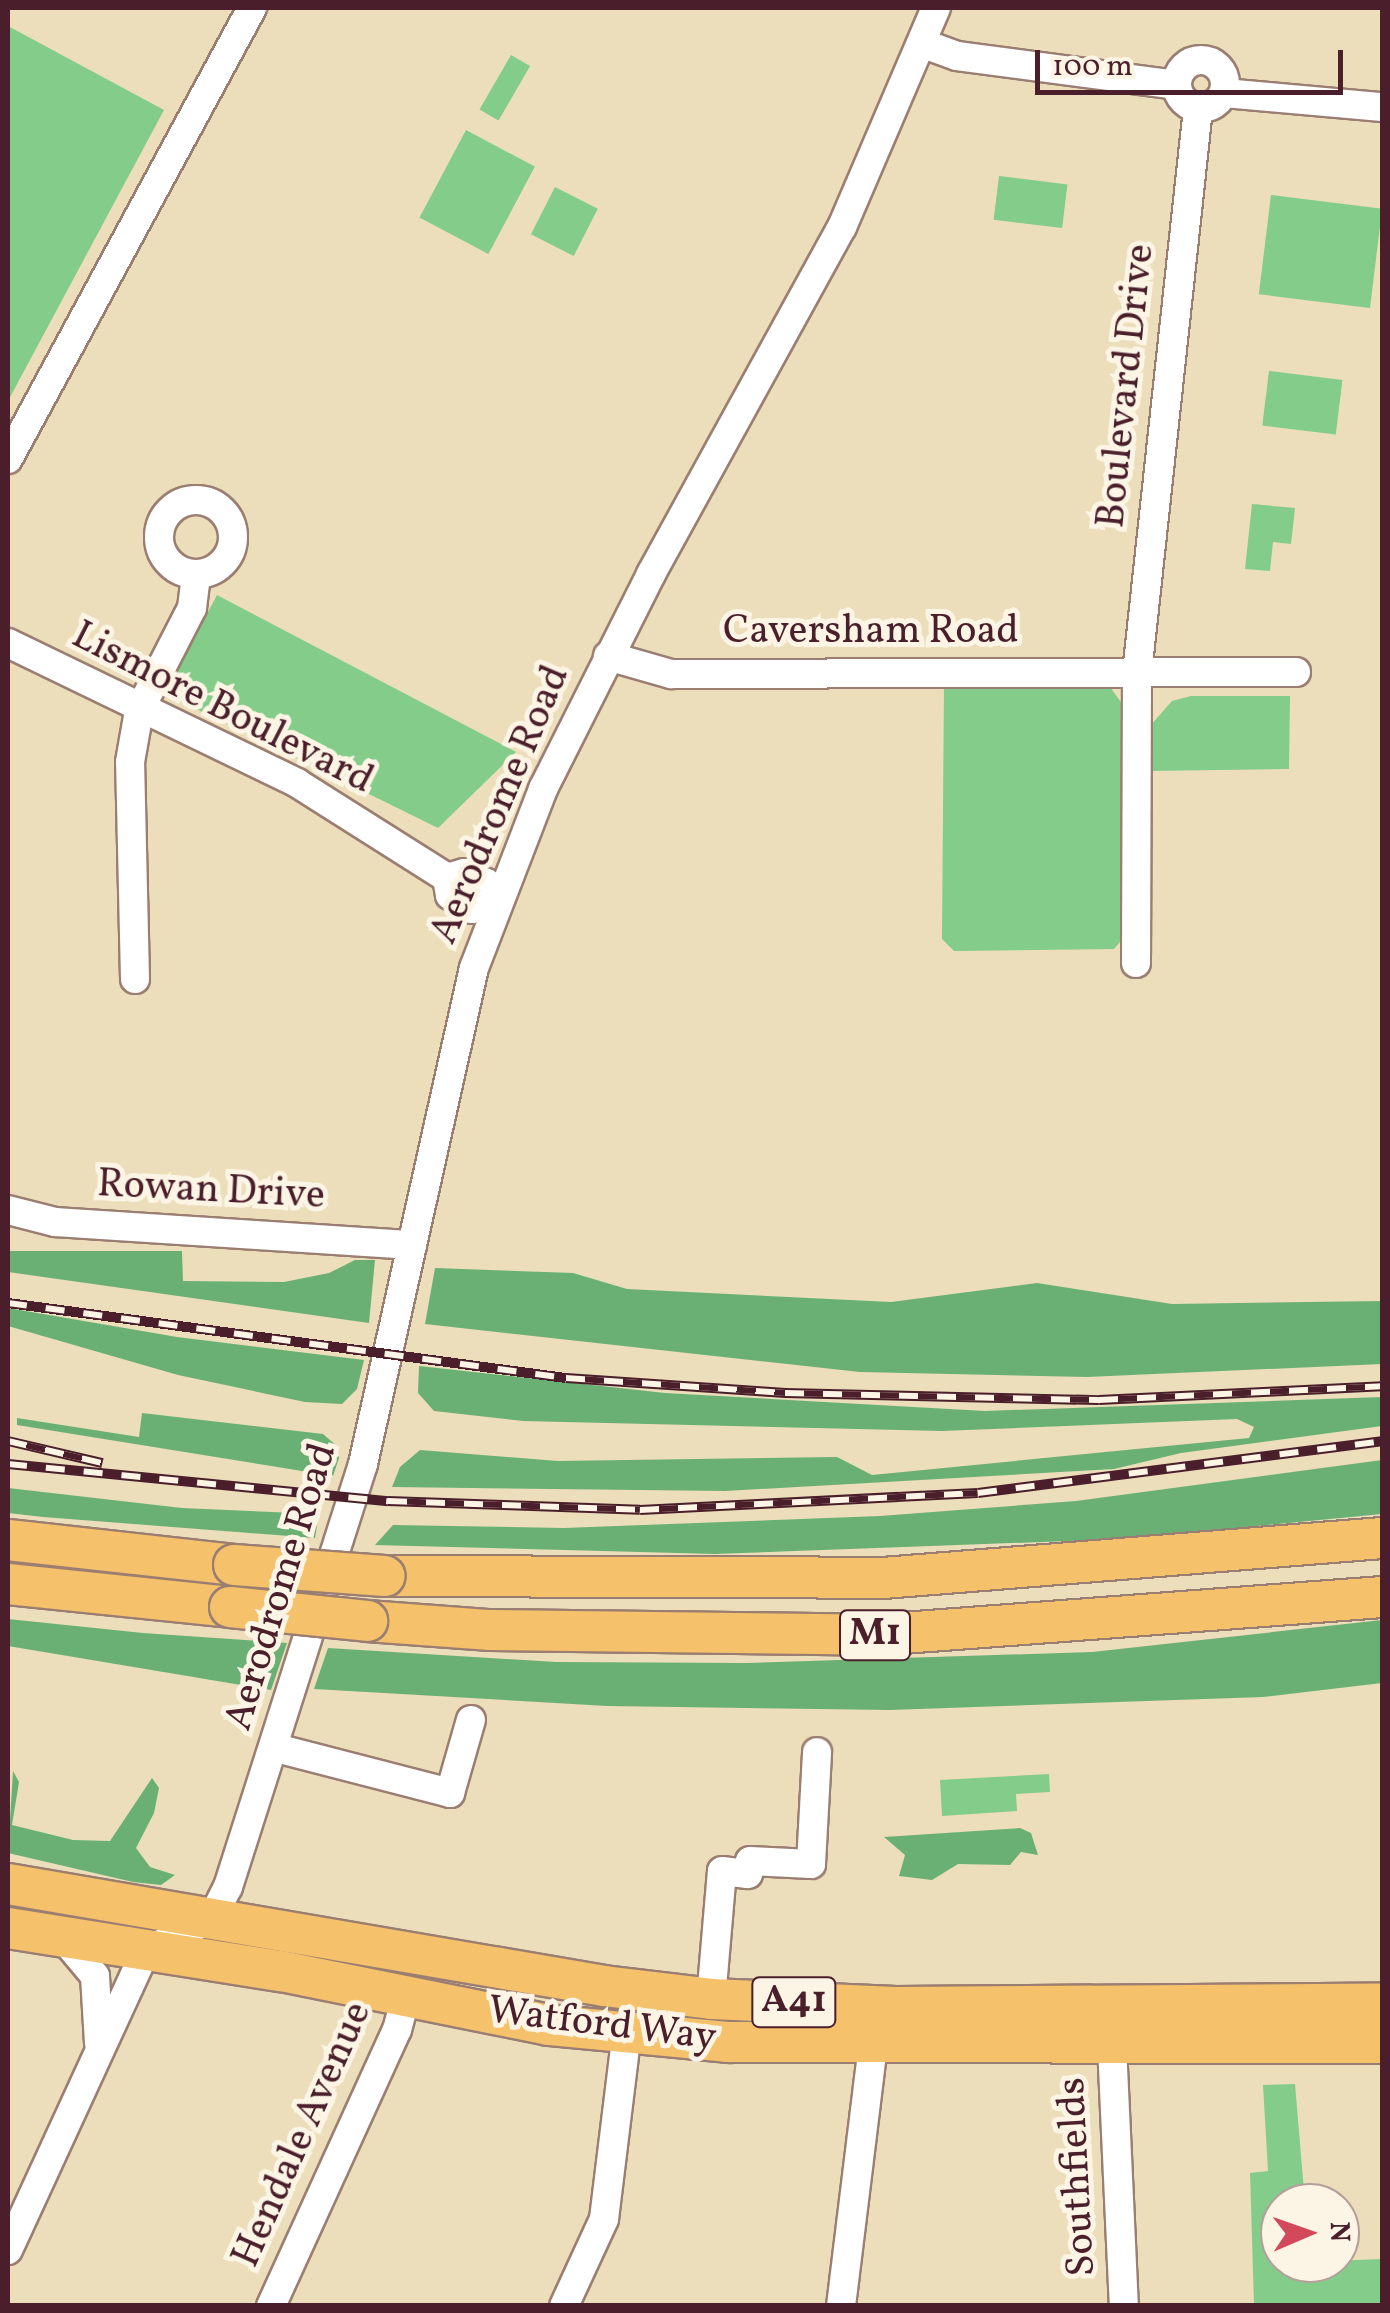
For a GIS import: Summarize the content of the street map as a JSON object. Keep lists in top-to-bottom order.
{
  "streets": {
    "highway": ["M1", "A41", "Watford Way"],
    "street": [
      "Boulevard Drive",
      "Caversham Road",
      "Lismore Boulevard",
      "Aerodrome Road",
      "Rowan Drive",
      "Hendale Avenue",
      "Southfields"
    ]
  },
  "crossings": [
    ["Boulevard Drive", "Caversham Road"],
    ["Caversham Road", "Aerodrome Road"],
    ["Lismore Boulevard", "Aerodrome Road"],
    ["Aerodrome Road", "Rowan Drive"],
    ["Aerodrome Road", "A41"],
    ["Aerodrome Road", "Watford Way"],
    ["A41", "Watford Way"],
    ["Watford Way", "Hendale Avenue"],
    ["Watford Way", "Southfields"]
  ],
  "scale_bar": "100 m",
  "north": "right"
}
